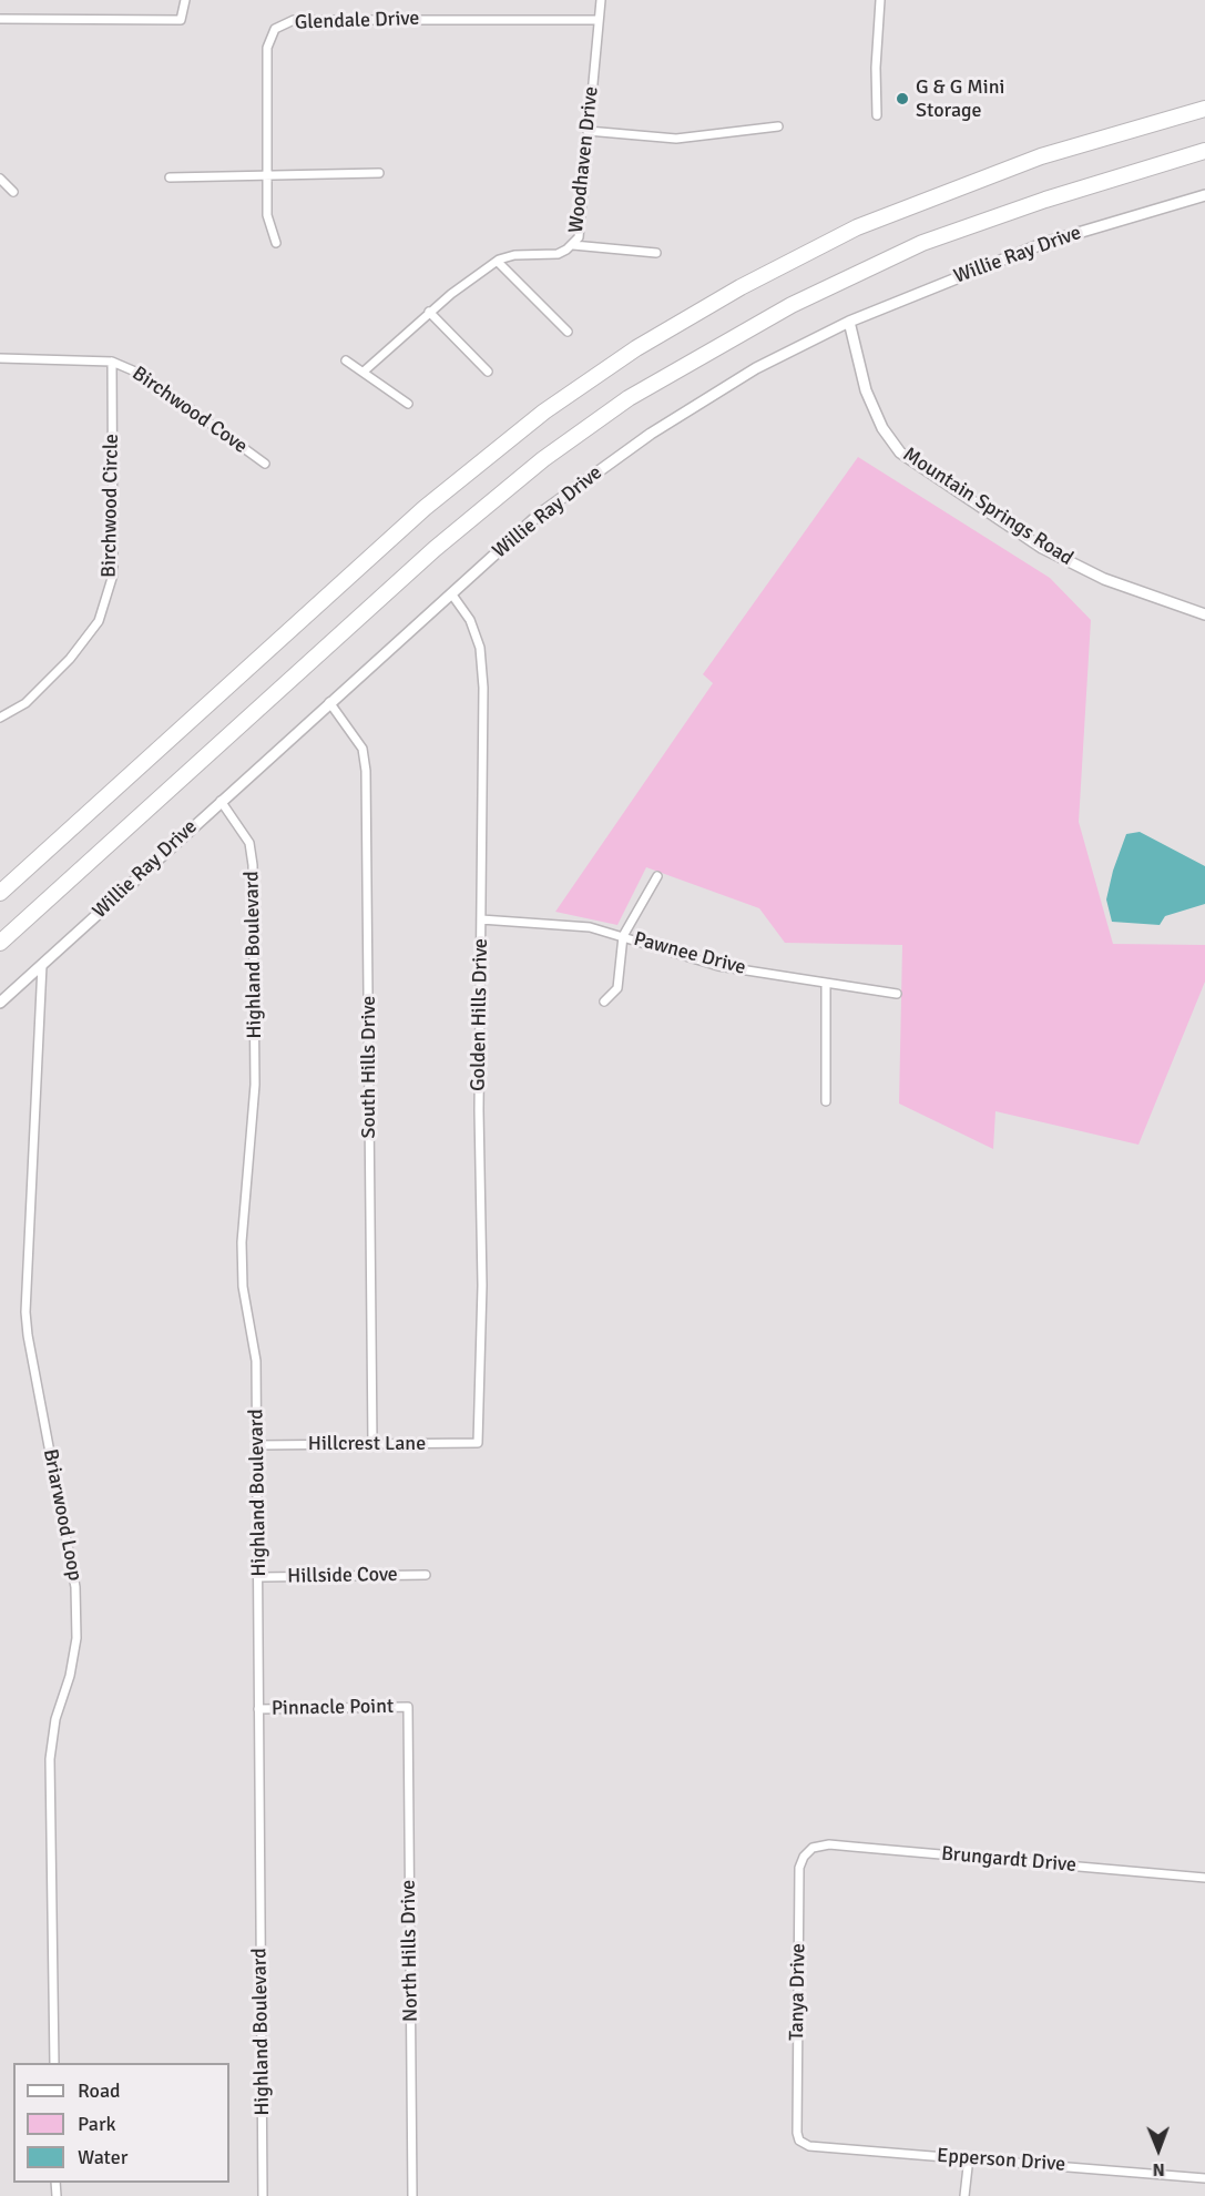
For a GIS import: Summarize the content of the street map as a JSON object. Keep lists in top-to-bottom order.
{
  "streets": {
    "street": [
      "Glendale Drive",
      "Woodhaven Drive",
      "Willie Ray Drive",
      "Birchwood Cove",
      "Birchwood Circle",
      "Mountain Springs Road",
      "Pawnee Drive",
      "Highland Boulevard",
      "Golden Hills Drive",
      "South Hills Drive",
      "Hillcrest Lane",
      "Briarwood Loop",
      "Hillside Cove",
      "Pinnacle Point",
      "Brungardt Drive",
      "North Hills Drive",
      "Tanya Drive",
      "Epperson Drive"
    ]
  },
  "crossings": [
    ["Glendale Drive", "Woodhaven Drive"],
    ["Willie Ray Drive", "Mountain Springs Road"],
    ["Willie Ray Drive", "Highland Boulevard"],
    ["Willie Ray Drive", "Golden Hills Drive"],
    ["Willie Ray Drive", "South Hills Drive"],
    ["Willie Ray Drive", "Briarwood Loop"],
    ["Birchwood Cove", "Birchwood Circle"],
    ["Pawnee Drive", "Golden Hills Drive"],
    ["Highland Boulevard", "Hillcrest Lane"],
    ["Highland Boulevard", "Hillside Cove"],
    ["Highland Boulevard", "Pinnacle Point"],
    ["Golden Hills Drive", "Hillcrest Lane"],
    ["South Hills Drive", "Hillcrest Lane"],
    ["Pinnacle Point", "North Hills Drive"],
    ["Brungardt Drive", "Tanya Drive"],
    ["Tanya Drive", "Epperson Drive"]
  ],
  "places": ["G & G Mini Storage"],
  "legend": ["Road", "Park", "Water"],
  "north": "bottom"
}
